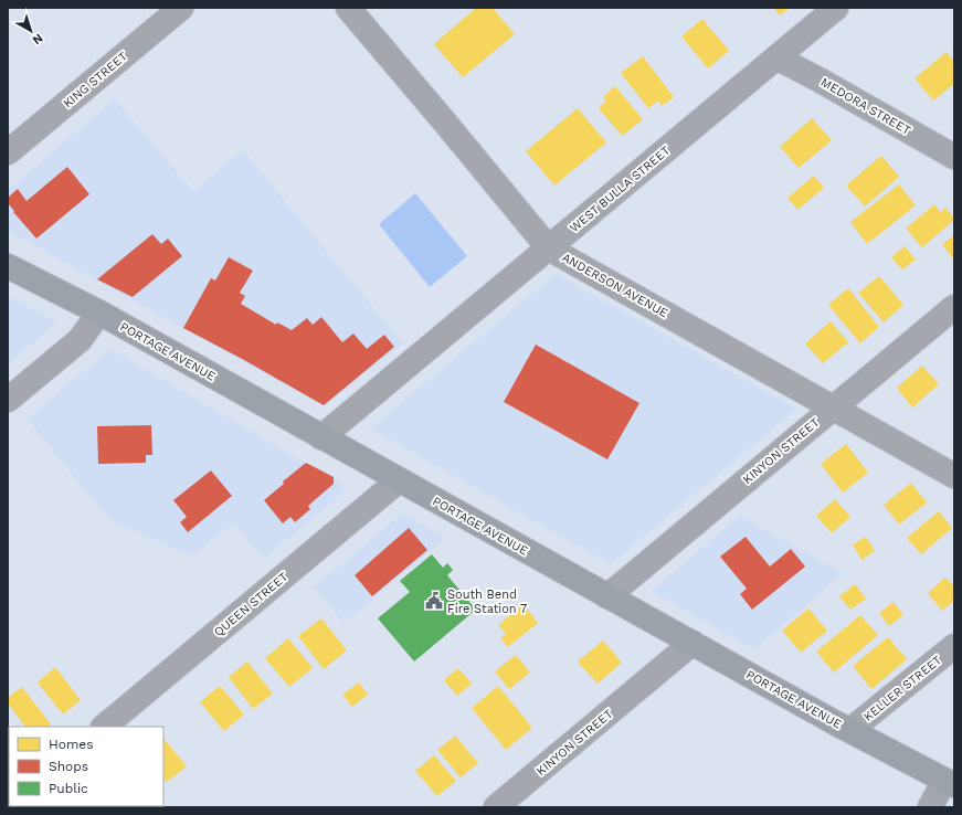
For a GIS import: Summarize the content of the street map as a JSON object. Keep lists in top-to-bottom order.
{
  "streets": {
    "main road": ["PORTAGE AVENUE"],
    "street": [
      "KING STREET",
      "MEDORA STREET",
      "WEST BULLA STREET",
      "ANDERSON AVENUE",
      "KINYON STREET",
      "QUEEN STREET",
      "KELLER STREET"
    ]
  },
  "crossings": [
    ["MEDORA STREET", "WEST BULLA STREET"],
    ["WEST BULLA STREET", "ANDERSON AVENUE"],
    ["WEST BULLA STREET", "PORTAGE AVENUE"],
    ["ANDERSON AVENUE", "KINYON STREET"],
    ["PORTAGE AVENUE", "KINYON STREET"],
    ["PORTAGE AVENUE", "QUEEN STREET"],
    ["PORTAGE AVENUE", "KELLER STREET"]
  ],
  "places": {
    "public building": ["South Bend Fire Station 7"]
  },
  "legend": ["Homes", "Shops", "Public"],
  "north": "bottom right"
}
